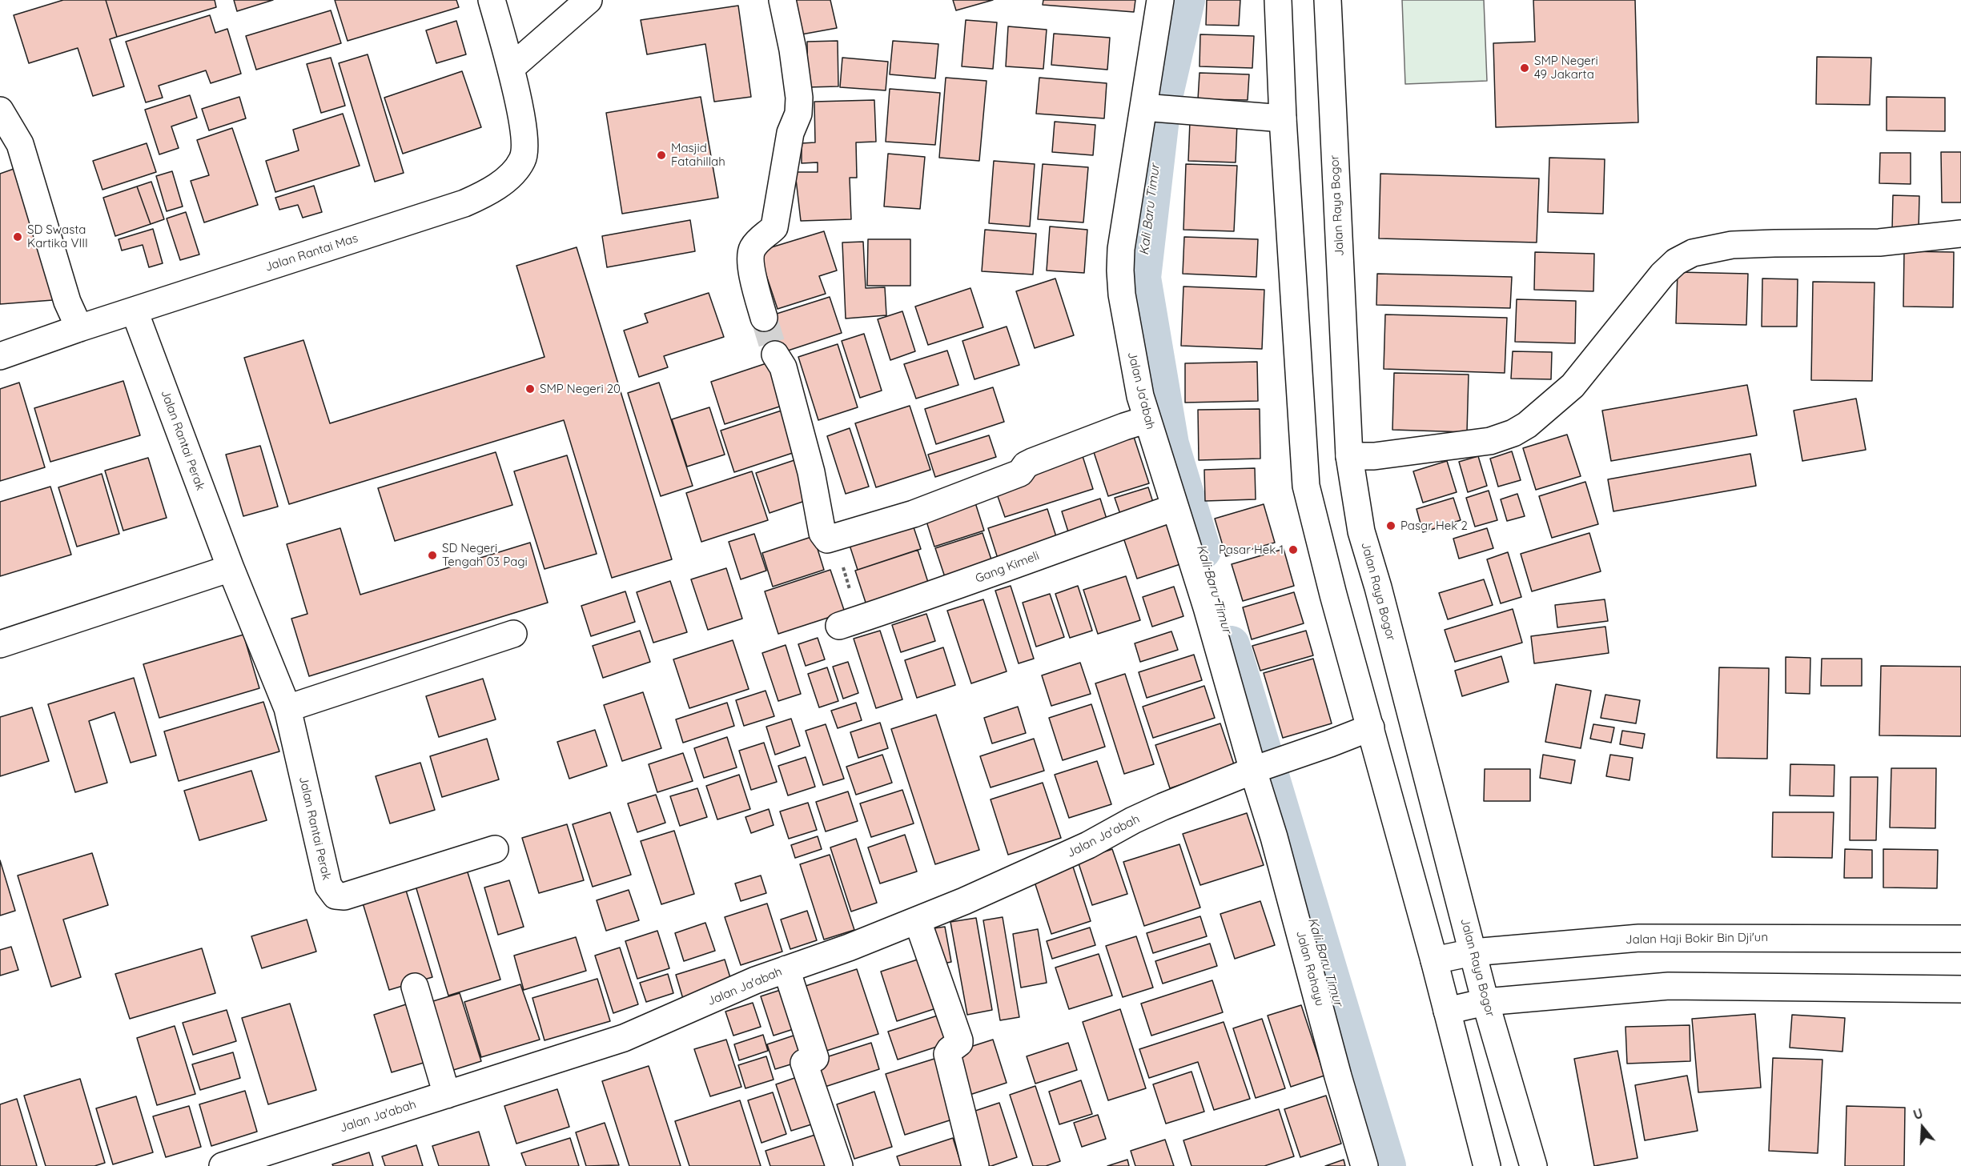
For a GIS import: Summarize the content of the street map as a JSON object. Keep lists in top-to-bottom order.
{
  "streets": {
    "main road": [
      "Jalan Raya Bogor",
      "Jalan Rantai Mas",
      "Jalan Ja'abah",
      "Jalan Rantai Perak",
      "Gang Kimeli",
      "Jalan Haji Bokir Bin Dji'un",
      "Jalan Rahayu"
    ]
  },
  "crossings": [
    ["Jalan Raya Bogor", "Jalan Haji Bokir Bin Dji'un"],
    ["Jalan Rantai Mas", "Jalan Rantai Perak"],
    ["Jalan Ja'abah", "Gang Kimeli"],
    ["Jalan Ja'abah", "Jalan Rahayu"]
  ],
  "water": ["Kali Baru Timur"],
  "places": [
    "SMP Negeri 49 Jakarta",
    "Masjid Fatahillah",
    "SD Swasta Kartika VIII",
    "SMP Negeri 20",
    "Pasar Hek 2",
    "Pasar Hek 1",
    "SD Negeri Tengah 03 Pagi"
  ],
  "north": "top"
}
